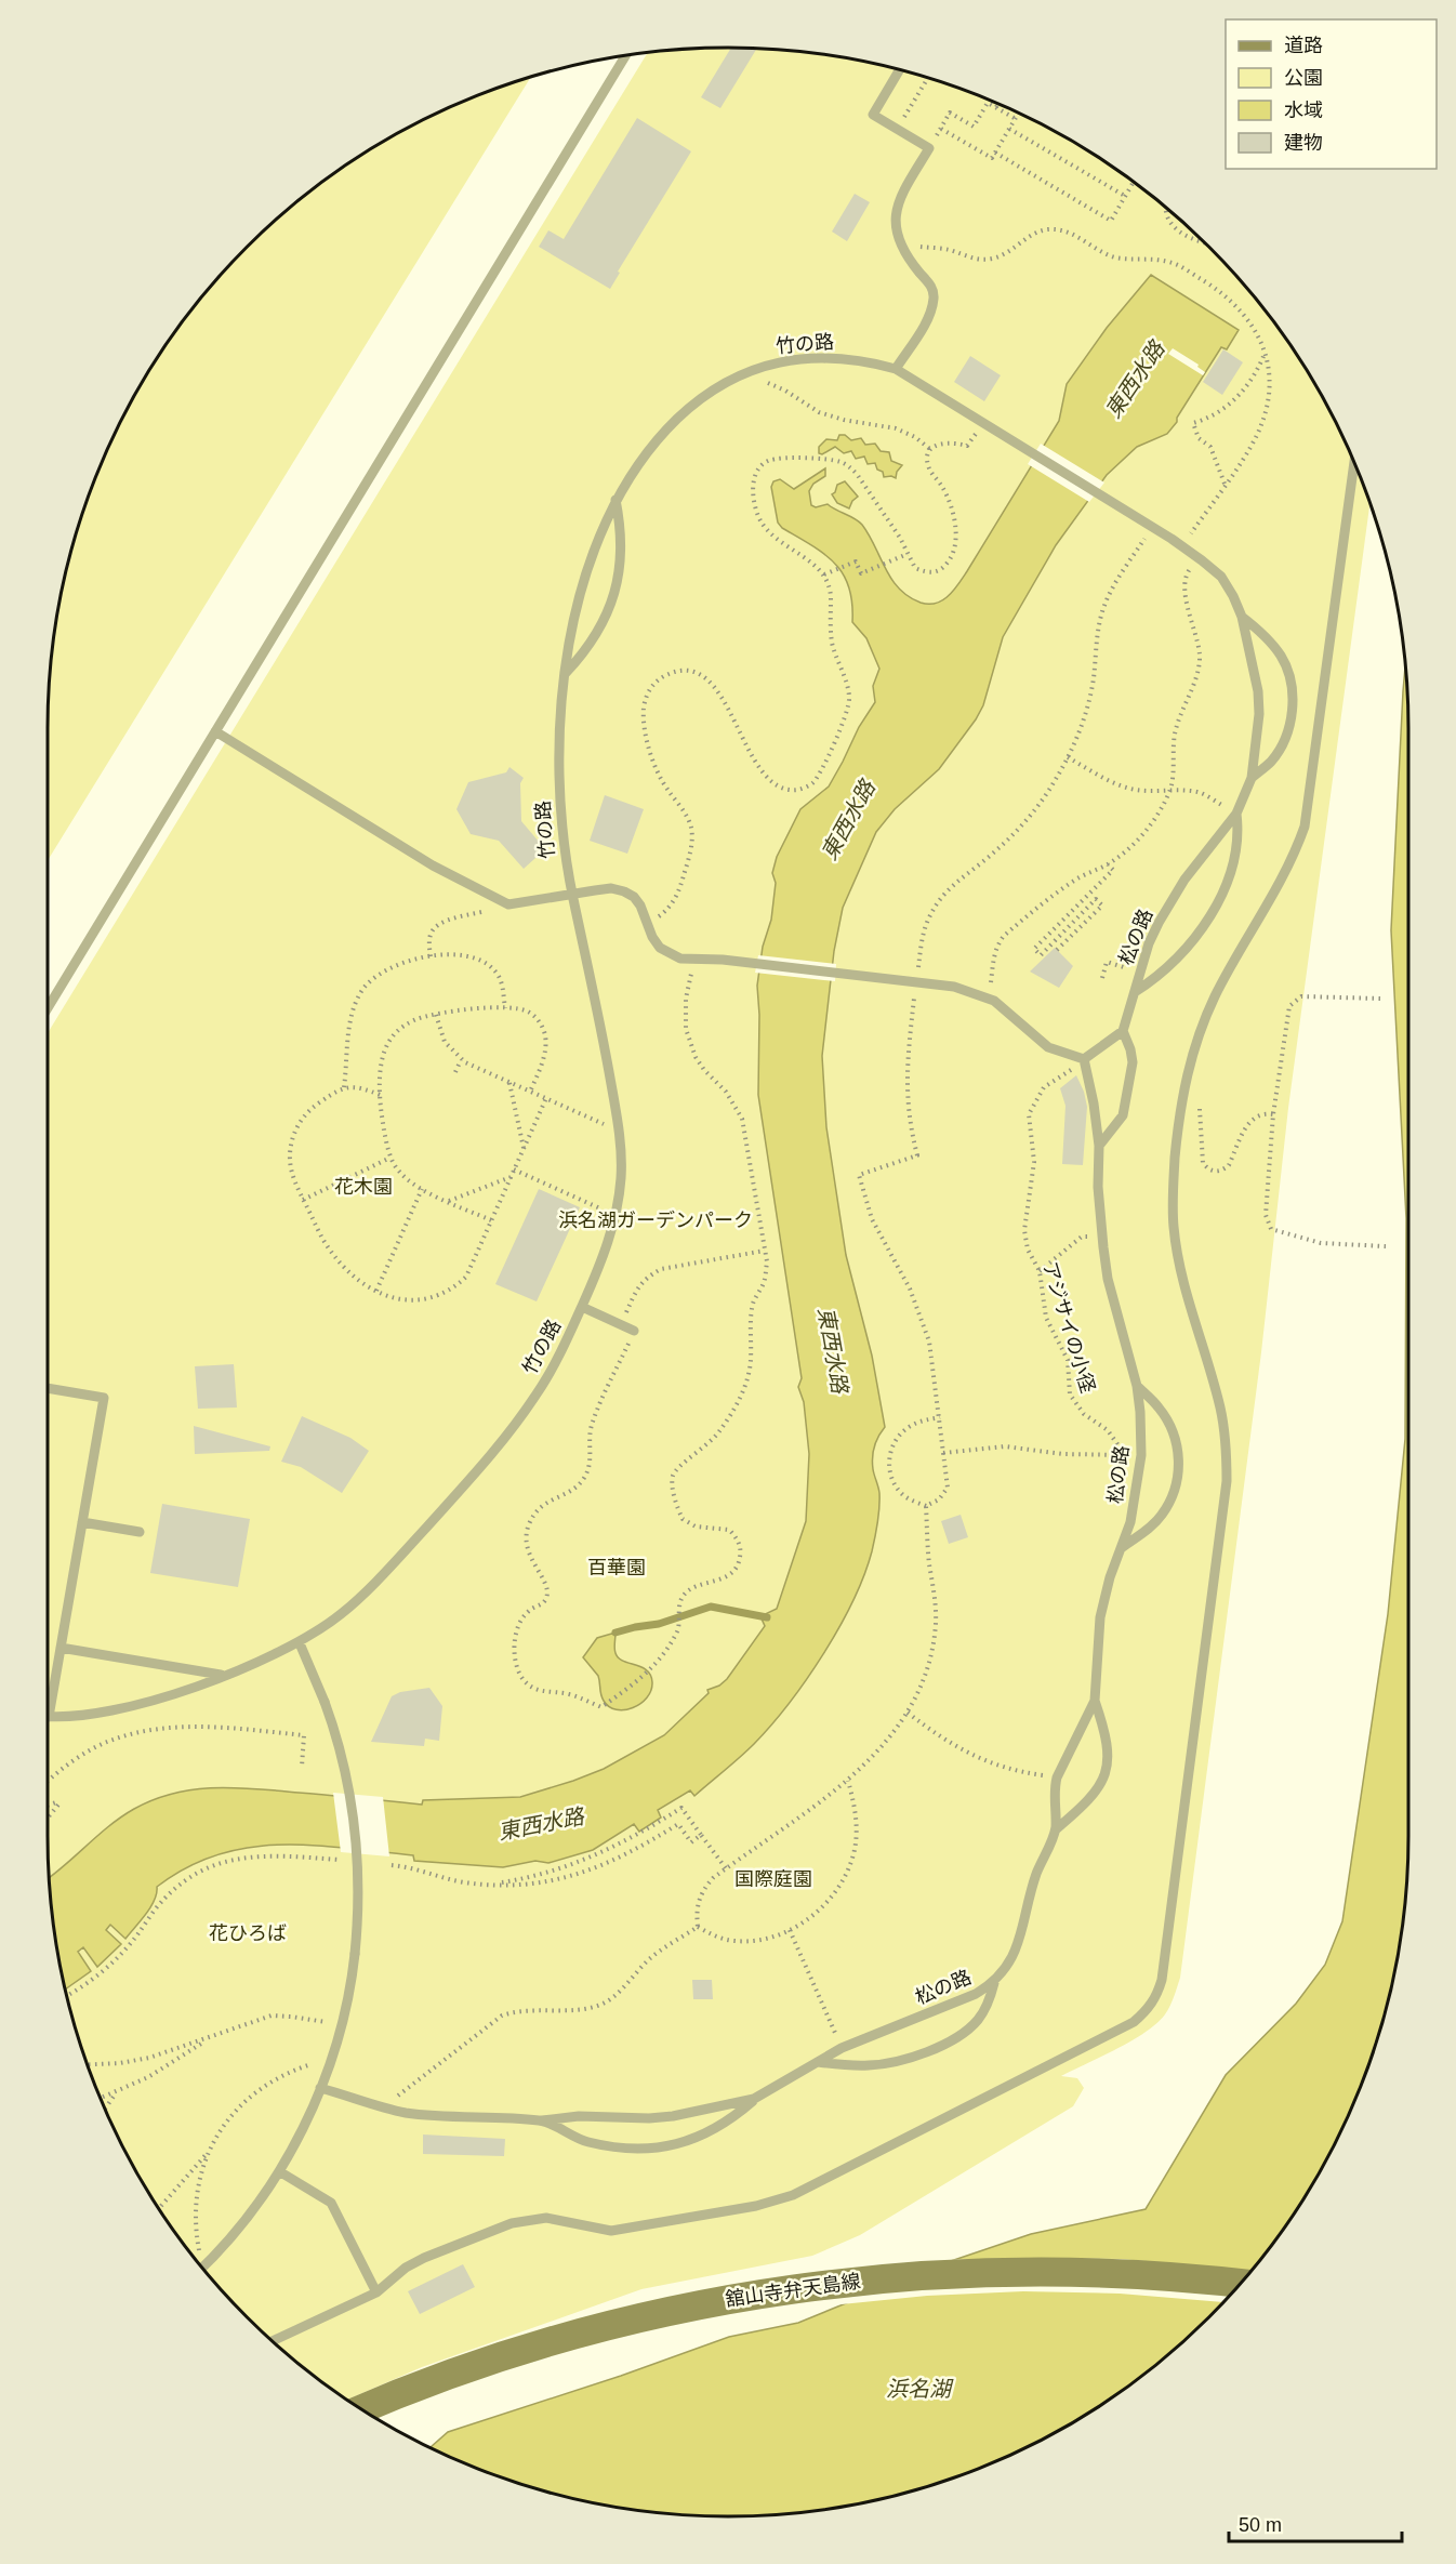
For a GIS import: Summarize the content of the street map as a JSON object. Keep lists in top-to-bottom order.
{
  "streets": {
    "main road": ["舘山寺弁天島線"],
    "lane": ["竹の路", "松の路"],
    "path": ["アジサイの小径"]
  },
  "crossings": [
    ["竹の路", "松の路"],
    ["松の路", "アジサイの小径"]
  ],
  "water": ["東西水路", "浜名湖"],
  "parks": [
    "花木園",
    "浜名湖ガーデンパーク",
    "百華園",
    "国際庭園",
    "花ひろば"
  ],
  "legend": [
    "道路",
    "公園",
    "水域",
    "建物"
  ],
  "scale_bar": "50 m"
}
